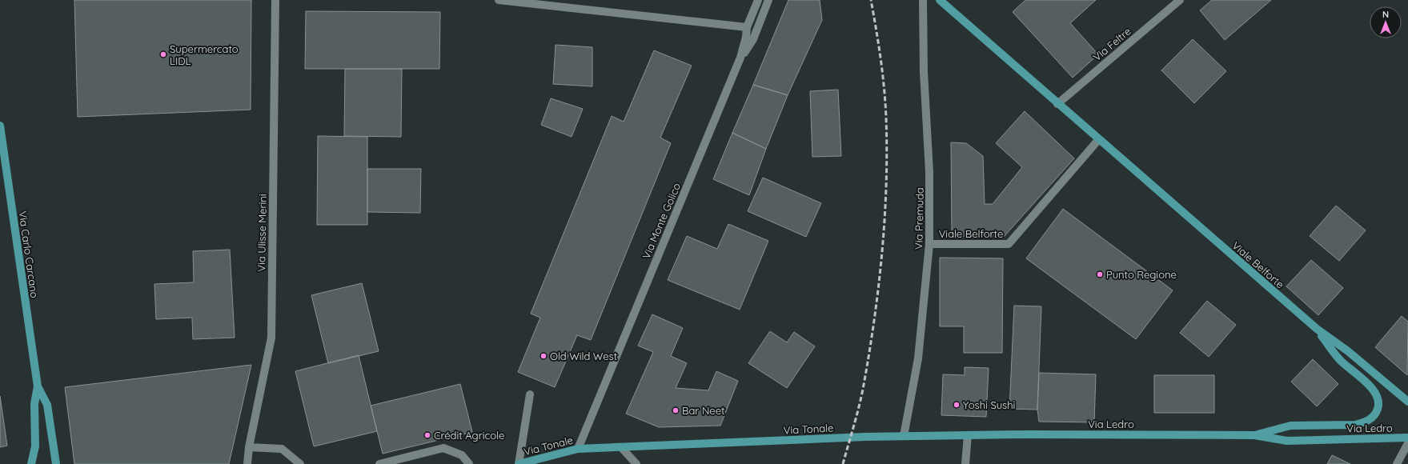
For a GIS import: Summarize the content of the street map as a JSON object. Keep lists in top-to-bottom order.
{
  "streets": {
    "main road": [
      "Viale Belforte",
      "Via Carlo Carcano",
      "Via Ledro",
      "Via Tonale"
    ],
    "street": [
      "Via Feltre",
      "Via Premuda",
      "Via Monte Golico",
      "Via Ulisse Merini"
    ]
  },
  "crossings": [
    ["Via Feltre", "Viale Belforte"],
    ["Via Premuda", "Viale Belforte"],
    ["Via Premuda", "Via Tonale"],
    ["Via Monte Golico", "Via Tonale"],
    ["Viale Belforte", "Via Ledro"],
    ["Via Ledro", "Via Tonale"]
  ],
  "places": [
    "Supermercato LIDL",
    "Punto Regione",
    "Old Wild West",
    "Yoshi Sushi",
    "Bar Neet",
    "Crédit Agricole"
  ],
  "north": "top"
}
